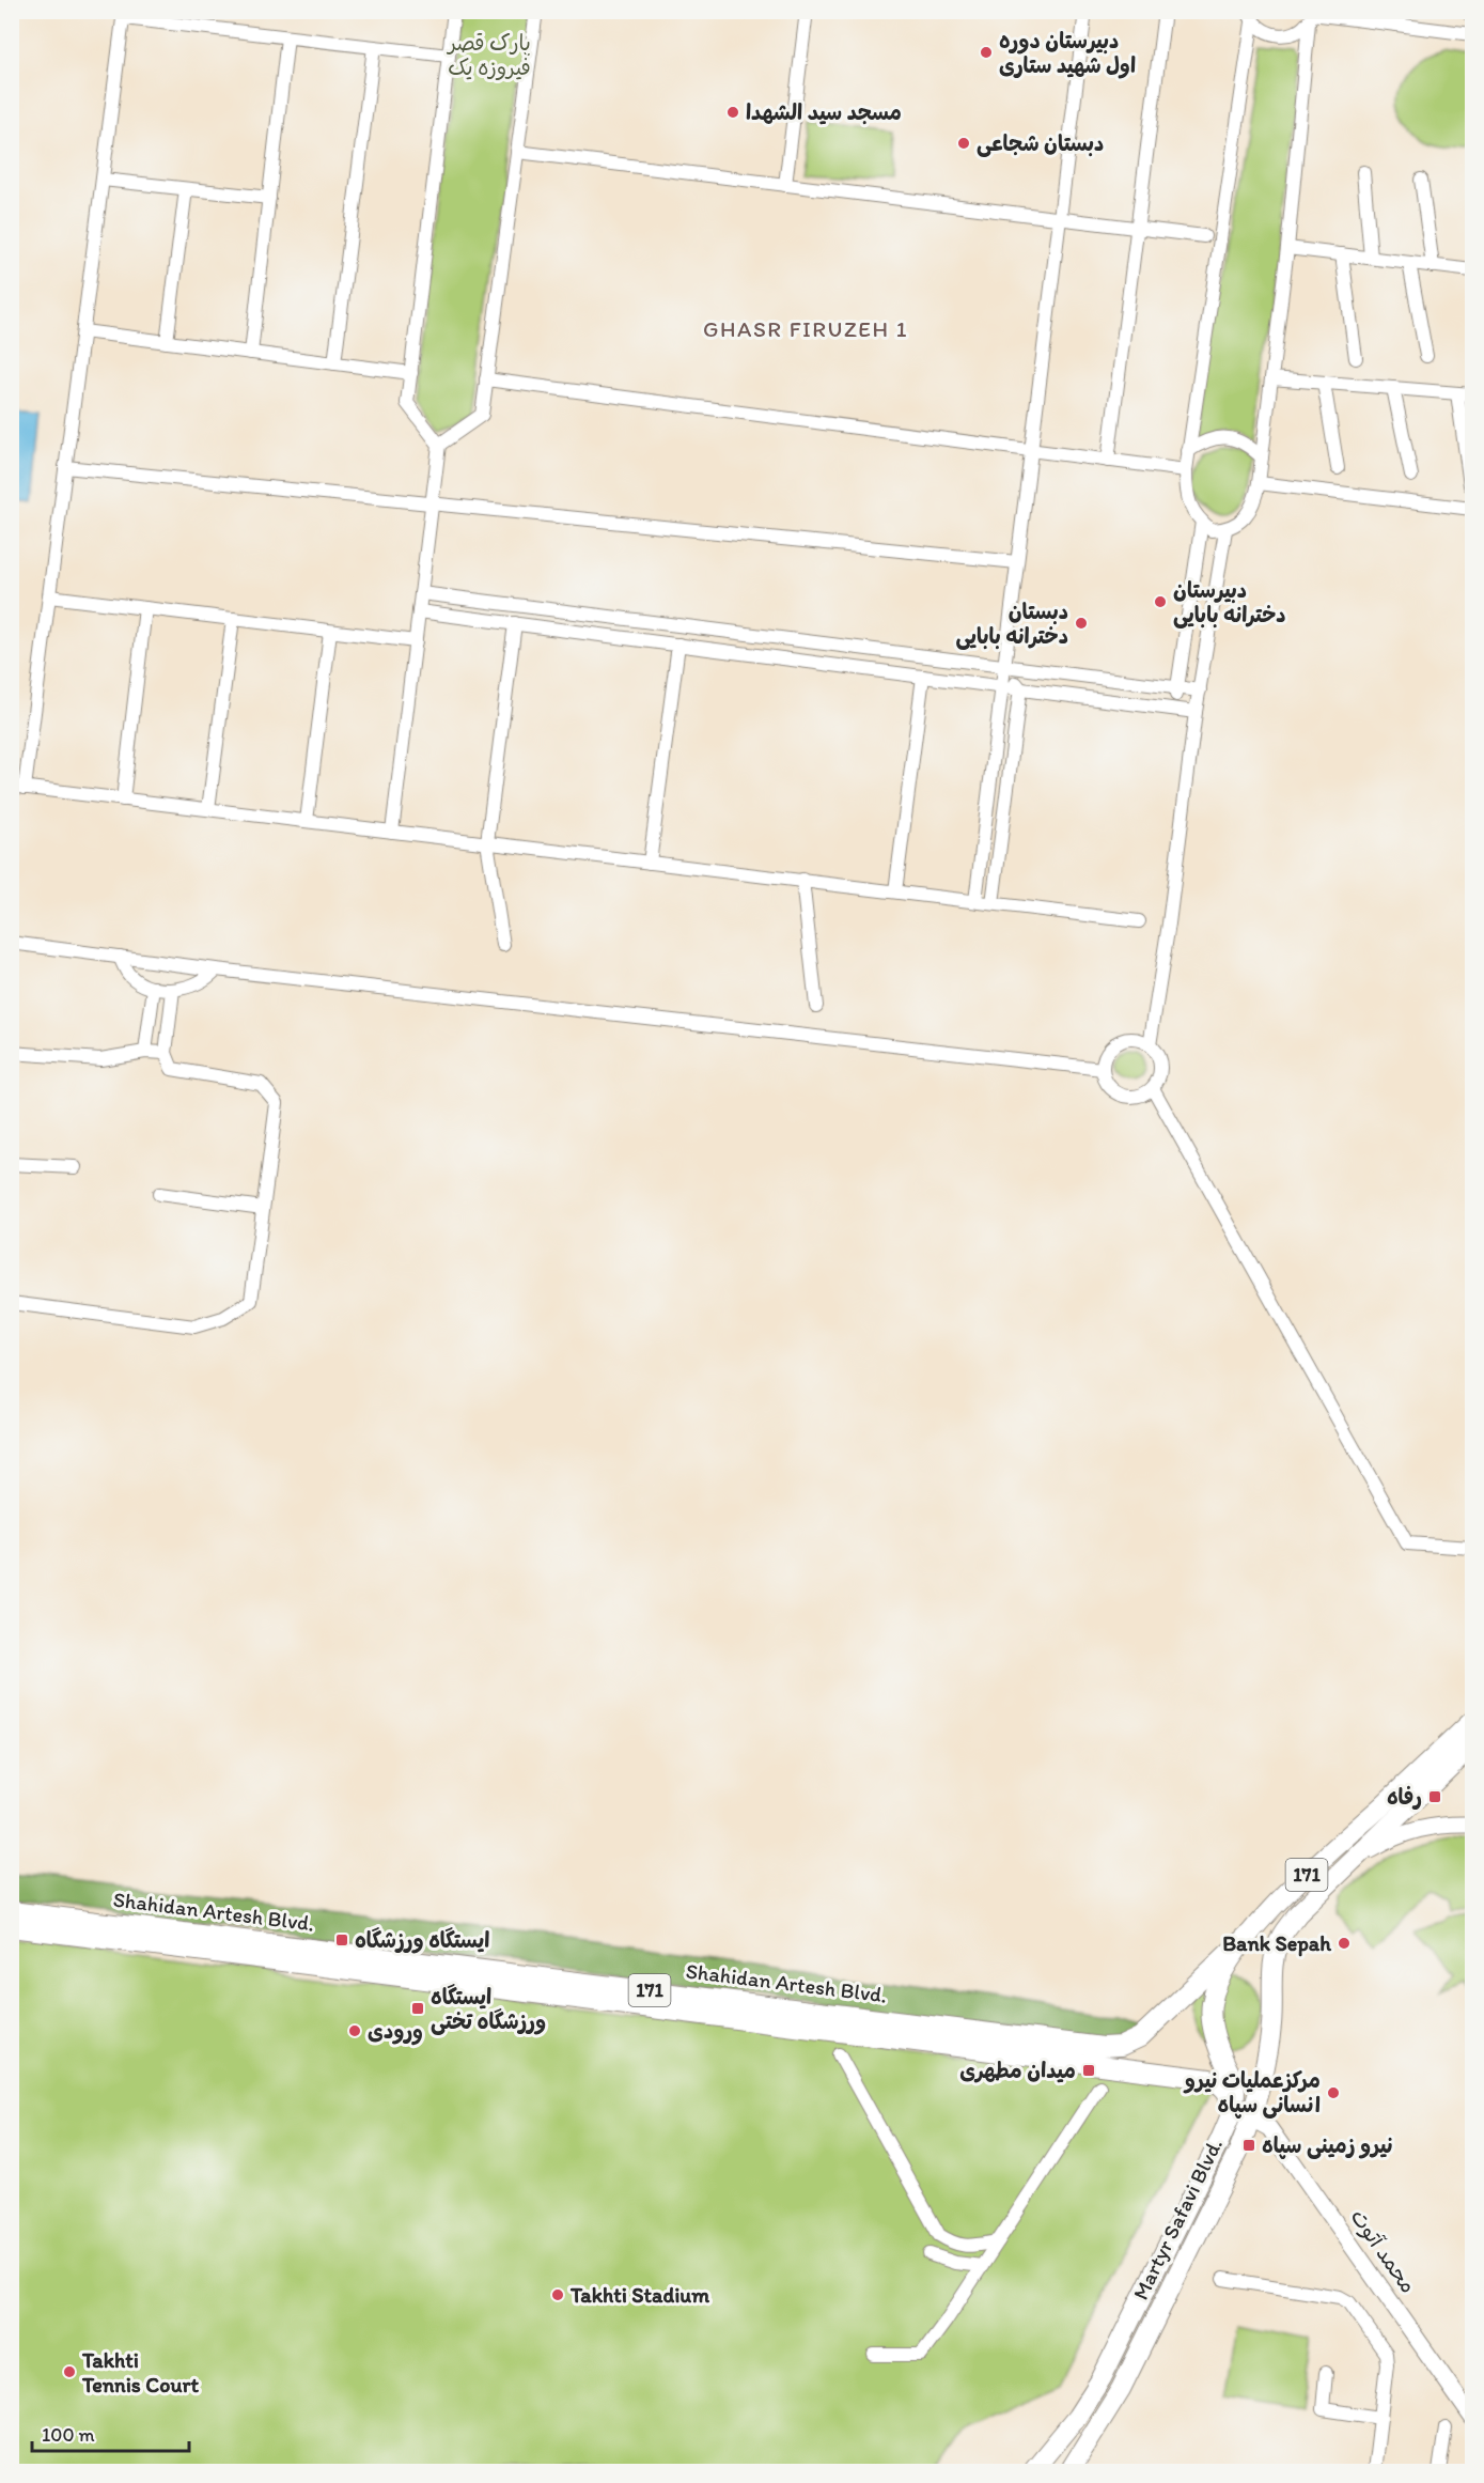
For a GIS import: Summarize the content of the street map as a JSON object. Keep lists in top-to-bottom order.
{
  "streets": {
    "main road": ["171", "Shahidan Artesh Blvd.", "Martyr Safavi Blvd."],
    "street": ["محمد آتوت"]
  },
  "crossings": [
    ["171", "Shahidan Artesh Blvd."],
    ["171", "Martyr Safavi Blvd."],
    ["Shahidan Artesh Blvd.", "Martyr Safavi Blvd."],
    ["Martyr Safavi Blvd.", "محمد آتوت"]
  ],
  "districts": ["GHASR FIRUZEH 1"],
  "parks": ["پارک قصر فیروزه یک"],
  "places": {
    "other": [
      "دبیرستان دوره اول شهید ستاری",
      "مسجد سید الشهدا",
      "دبستان شجاعی",
      "دبیرستان دخترانه بابایی",
      "دبستان دخترانه بابایی",
      "Bank Sepah",
      "ورودی",
      "مرکزعملیات نیرو انسانی سپاه",
      "Takhti Stadium",
      "Takhti Tennis Court"
    ],
    "transit": [
      "رفاه",
      "ایستگاه ورزشگاه",
      "ایستگاه ورزشگاه تختی",
      "میدان مطهری",
      "نیرو زمینی سپاه"
    ]
  },
  "scale_bar": "100 m"
}
